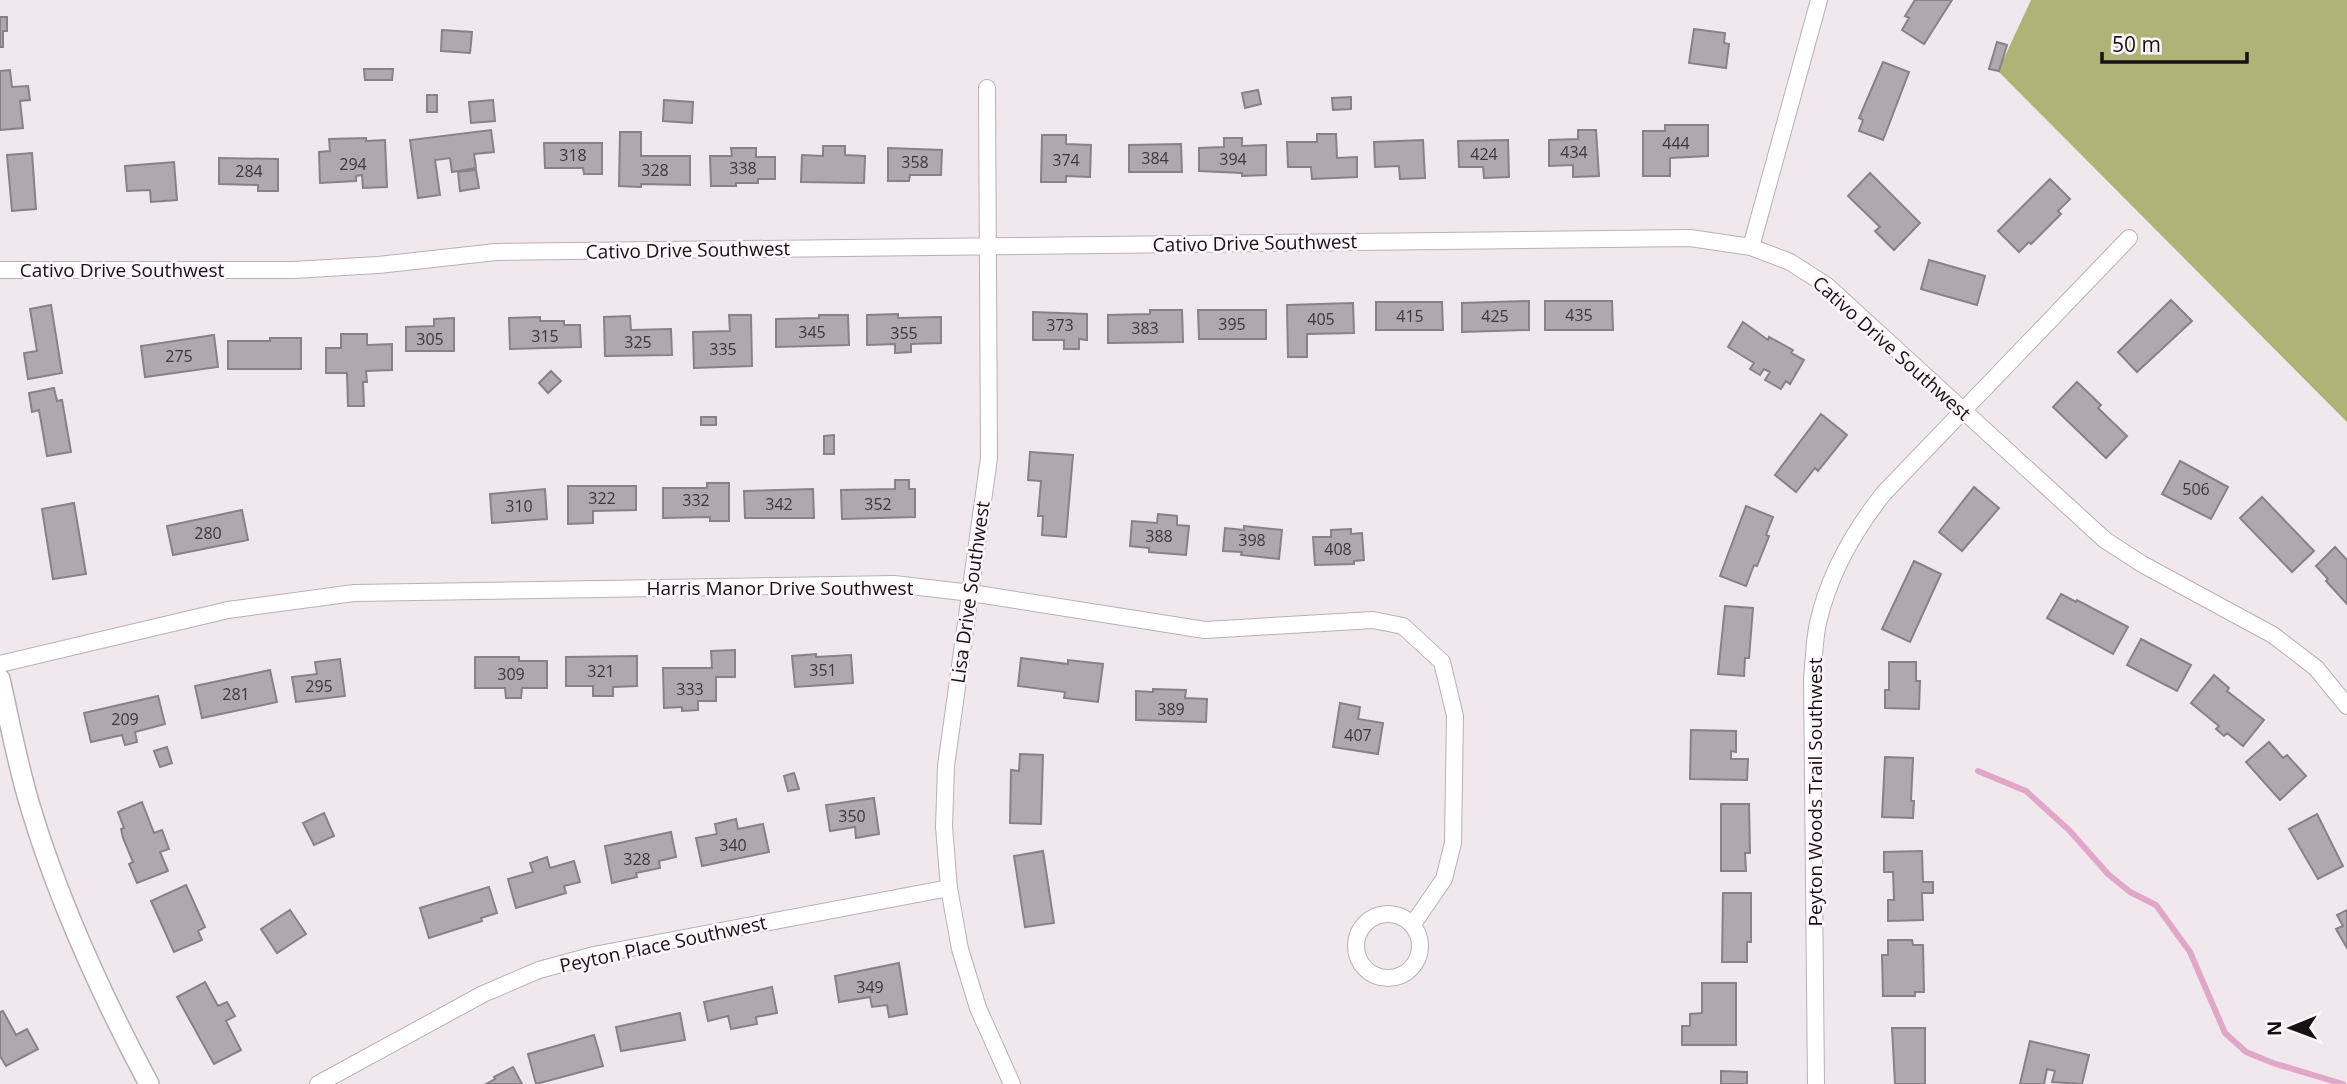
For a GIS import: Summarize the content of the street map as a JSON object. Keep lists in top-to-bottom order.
{
  "streets": {
    "street": [
      "Cativo Drive Southwest",
      "Harris Manor Drive Southwest",
      "Lisa Drive Southwest",
      "Peyton Woods Trail Southwest",
      "Peyton Place Southwest"
    ]
  },
  "crossings": [
    ["Cativo Drive Southwest", "Lisa Drive Southwest"],
    ["Cativo Drive Southwest", "Peyton Woods Trail Southwest"],
    ["Harris Manor Drive Southwest", "Lisa Drive Southwest"],
    ["Lisa Drive Southwest", "Peyton Place Southwest"]
  ],
  "house_numbers": [
    "444",
    "434",
    "424",
    "318",
    "384",
    "394",
    "374",
    "358",
    "294",
    "338",
    "328",
    "284",
    "435",
    "415",
    "425",
    "405",
    "395",
    "373",
    "383",
    "345",
    "355",
    "315",
    "305",
    "325",
    "335",
    "275",
    "506",
    "322",
    "332",
    "342",
    "352",
    "310",
    "280",
    "388",
    "398",
    "408",
    "351",
    "321",
    "309",
    "295",
    "333",
    "281",
    "389",
    "209",
    "407",
    "350",
    "340",
    "328",
    "349"
  ],
  "scale_bar": "50 m",
  "north": "left"
}
